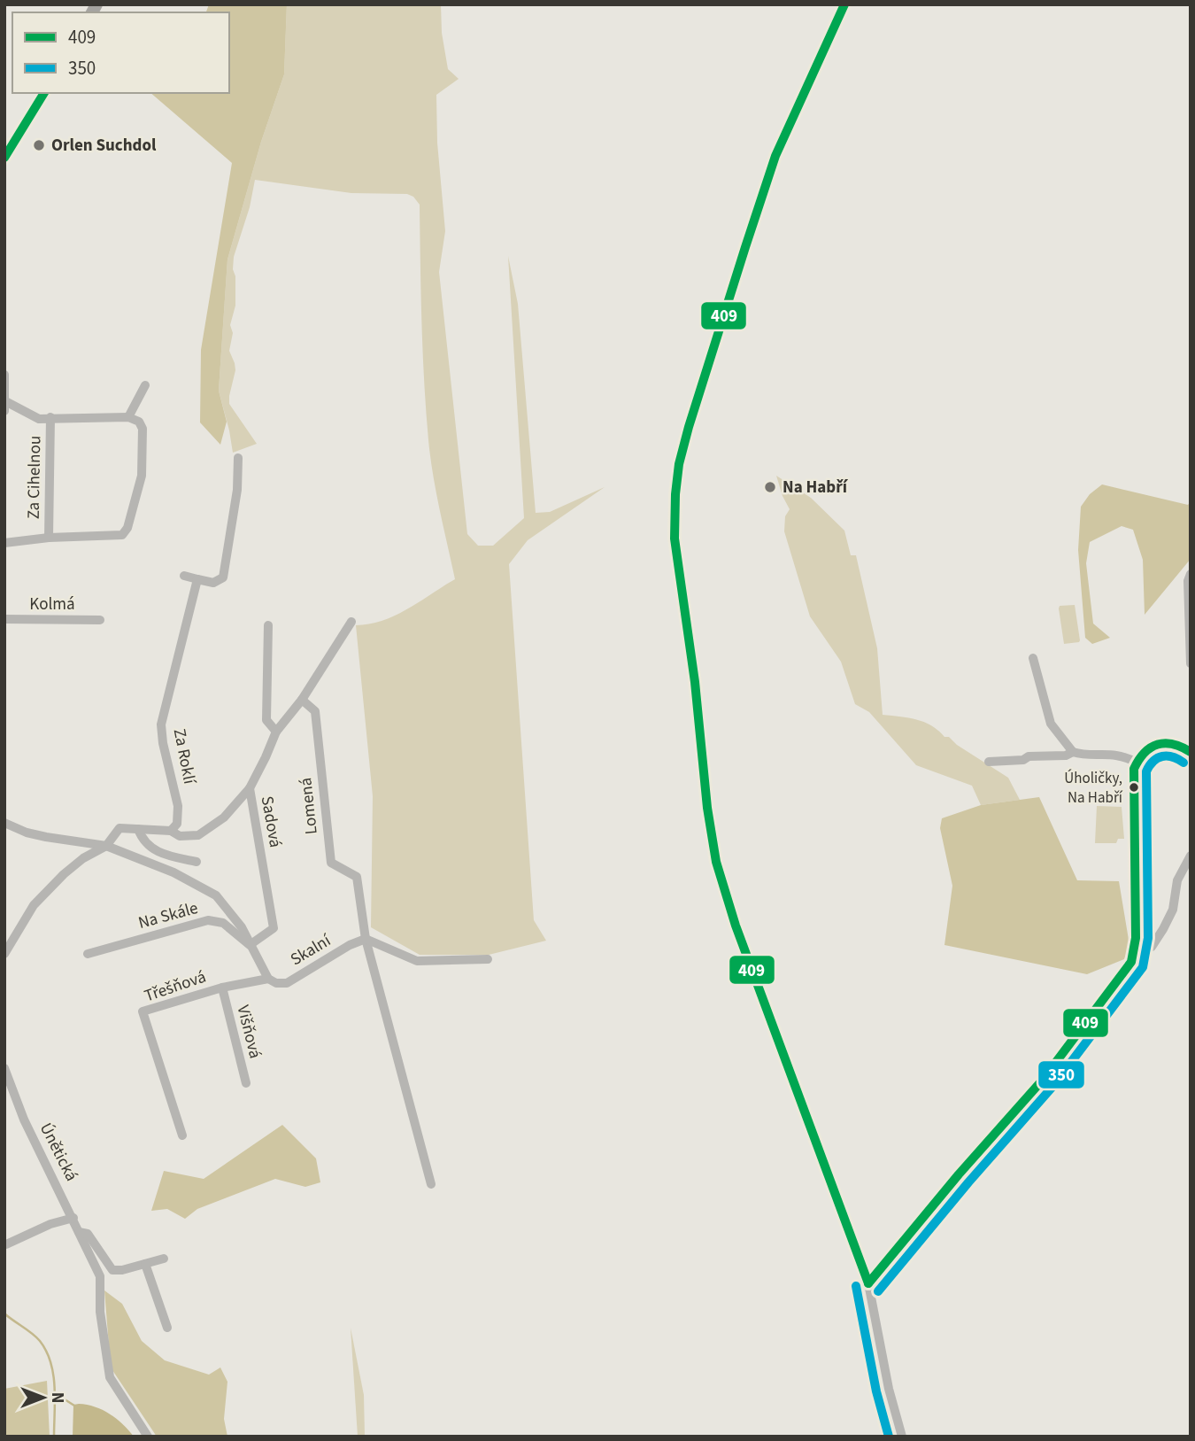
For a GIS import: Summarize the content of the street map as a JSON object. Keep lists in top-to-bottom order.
{
  "streets": {
    "street": [
      "Za Cihelnou",
      "Kolmá",
      "Za Roklí",
      "Lomená",
      "Sadová",
      "Na Skále",
      "Skalní",
      "Třešňová",
      "Višňová",
      "Únětická"
    ]
  },
  "crossings": [
    ["Lomená", "Skalní"],
    ["Sadová", "Na Skále"],
    ["Skalní", "Třešňová"],
    ["Třešňová", "Višňová"]
  ],
  "places": ["Orlen Suchdol", "Na Habří", "Úholičky, Na Habří"],
  "lines": ["transit line 409", "transit line 350"],
  "legend": ["409", "350"],
  "north": "right"
}
